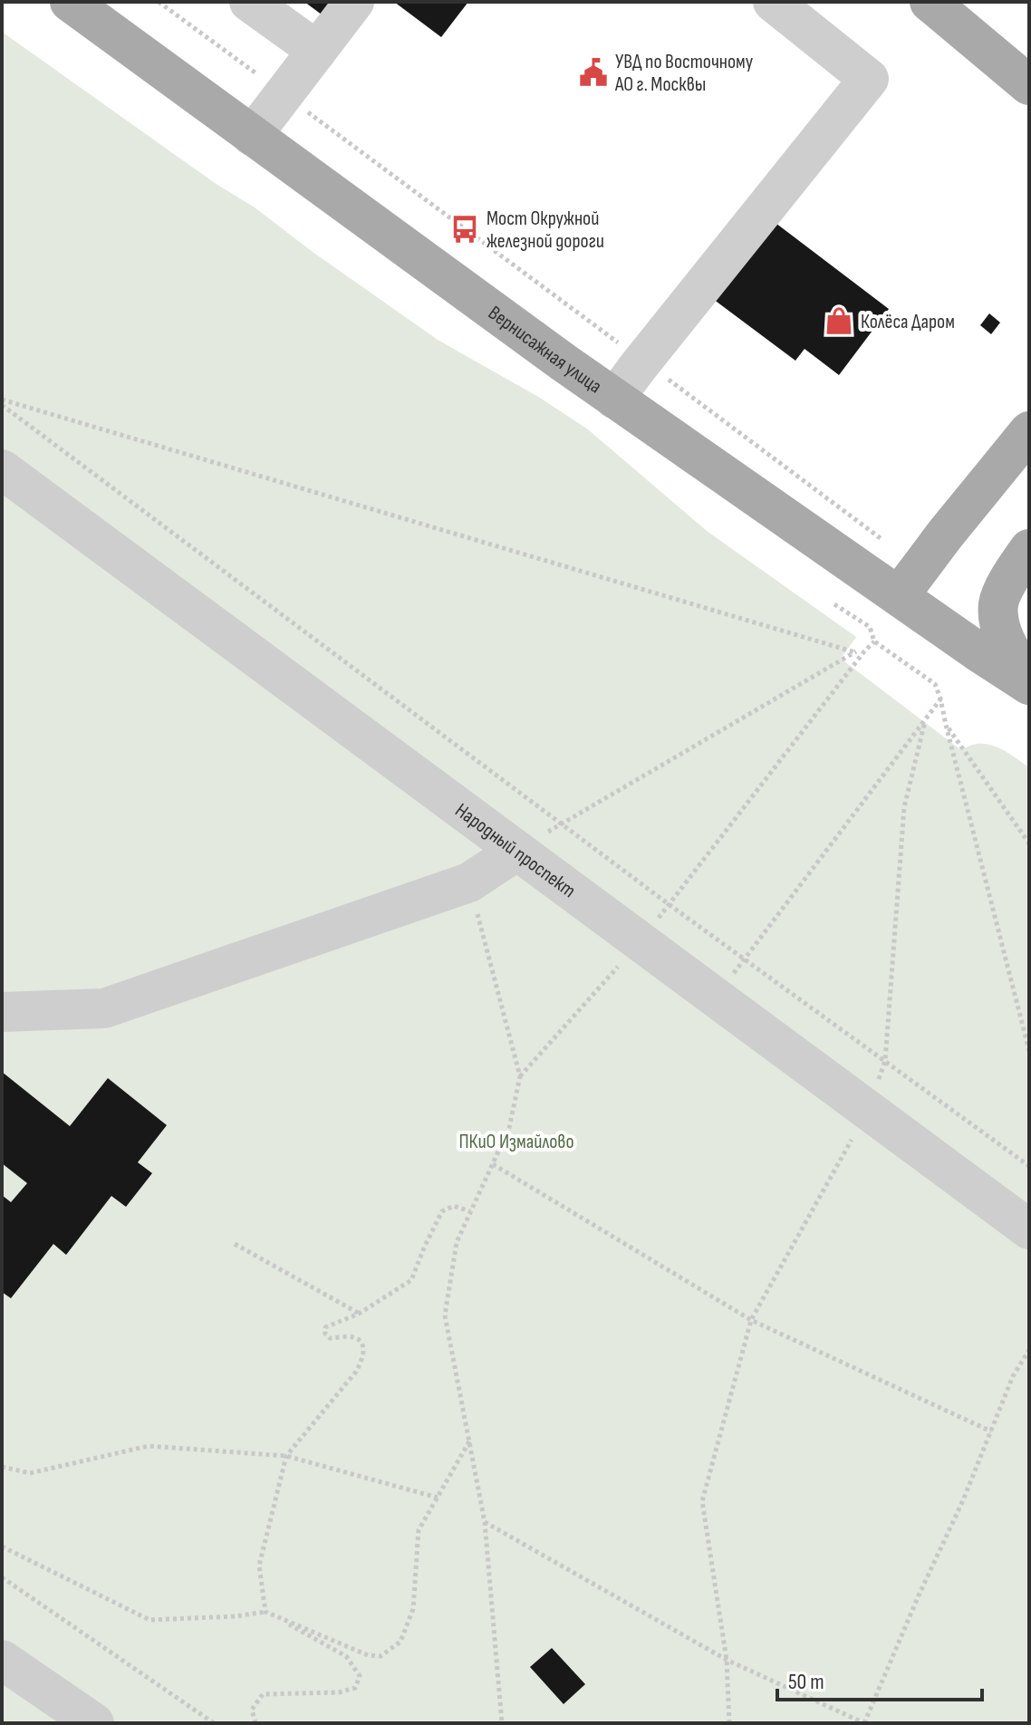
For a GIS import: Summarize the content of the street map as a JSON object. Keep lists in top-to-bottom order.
{
  "streets": {
    "main road": ["Вернисажная улица"],
    "street": ["Народный проспект"]
  },
  "parks": ["ПКиО Измайлово"],
  "places": {
    "public building": ["УВД по Восточному АО г. Москвы"],
    "bus stop": ["Мост Окружной железной дороги"],
    "shop": ["Колёса Даром"]
  },
  "scale_bar": "50 m"
}
